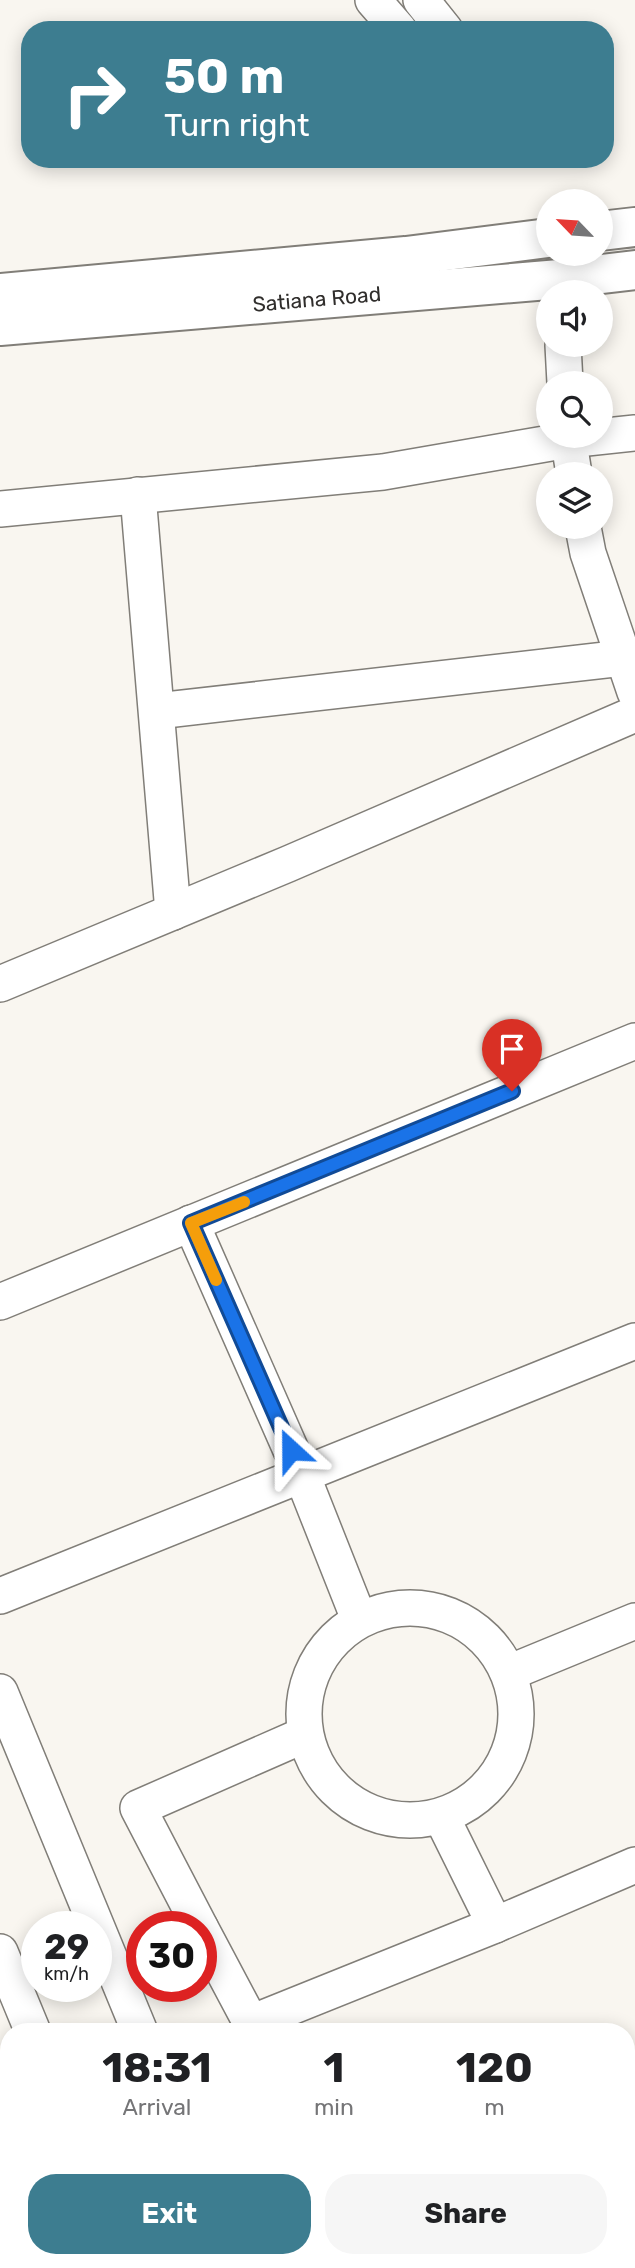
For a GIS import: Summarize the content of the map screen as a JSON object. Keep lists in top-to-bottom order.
{
  "streets": {
    "main road": ["Satiana Road"]
  },
  "north": "top left",
  "page": {
    "turn": ["50 m", "Turn right"],
    "speed": "29 km/h",
    "limit": "30",
    "eta": [
      "18:31",
      "Arrival",
      "1",
      "min",
      "120",
      "m"
    ],
    "buttons": ["Exit", "Share"]
  }
}
